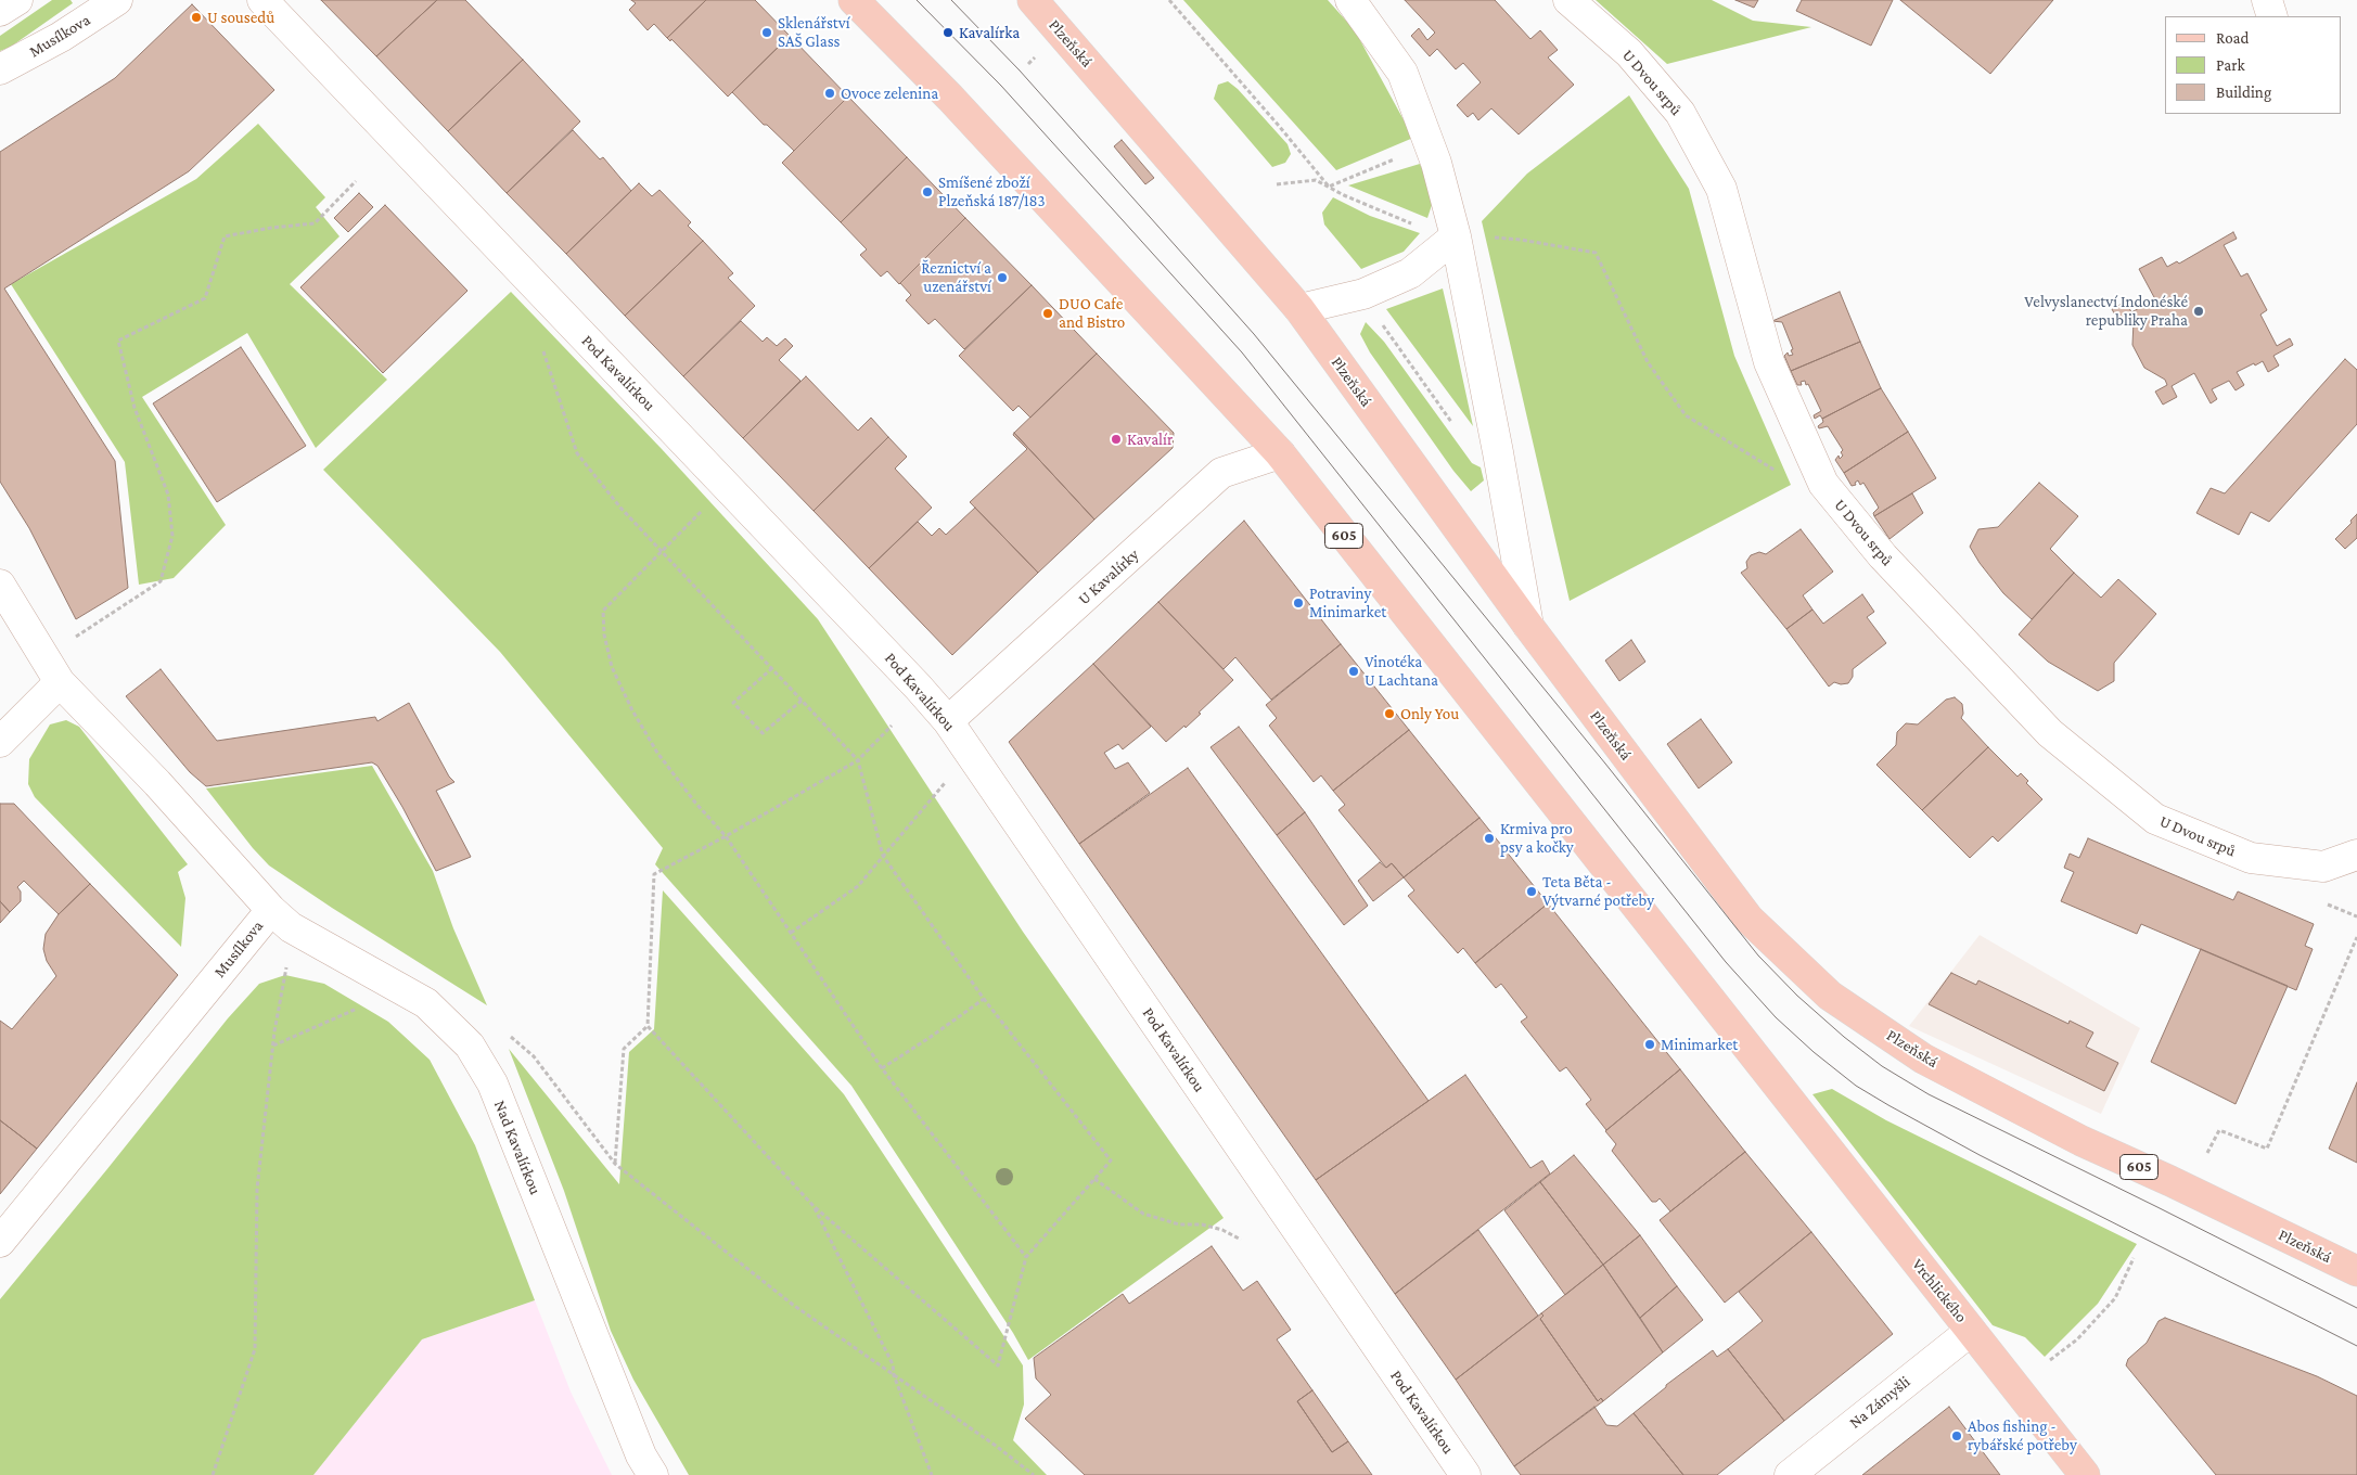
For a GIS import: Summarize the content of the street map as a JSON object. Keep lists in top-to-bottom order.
{
  "streets": {
    "main road": ["Plzeňská", "605", "Vrchlického"],
    "street": [
      "Musílkova",
      "U Dvou srpů",
      "Pod Kavalírkou",
      "U Kavalírky",
      "Nad Kavalírkou",
      "Na Zámyšli"
    ]
  },
  "crossings": [
    ["Musílkova", "Nad Kavalírkou"],
    ["Pod Kavalírkou", "U Kavalírky"],
    ["605", "U Kavalírky"],
    ["605", "Vrchlického"],
    ["U Kavalírky", "Vrchlického"],
    ["Vrchlického", "Na Zámyšli"]
  ],
  "places": [
    "U sousedů",
    "Sklenářství SAŠ Glass",
    "Kavalírka",
    "Ovoce zelenina",
    "Smíšené zboží Plzeňská 187/183",
    "Řeznictví a uzenářství",
    "Velvyslanectví Indonéské republiky Praha",
    "DUO Cafe and Bistro",
    "Kavalír",
    "Potraviny Minimarket",
    "Vinotéka U Lachtana",
    "Only You",
    "Krmiva pro psy a kočky",
    "Teta Běta - Výtvarné potřeby",
    "Minimarket",
    "Abos fishing - rybářské potřeby"
  ],
  "legend": ["Road", "Park", "Building"]
}
